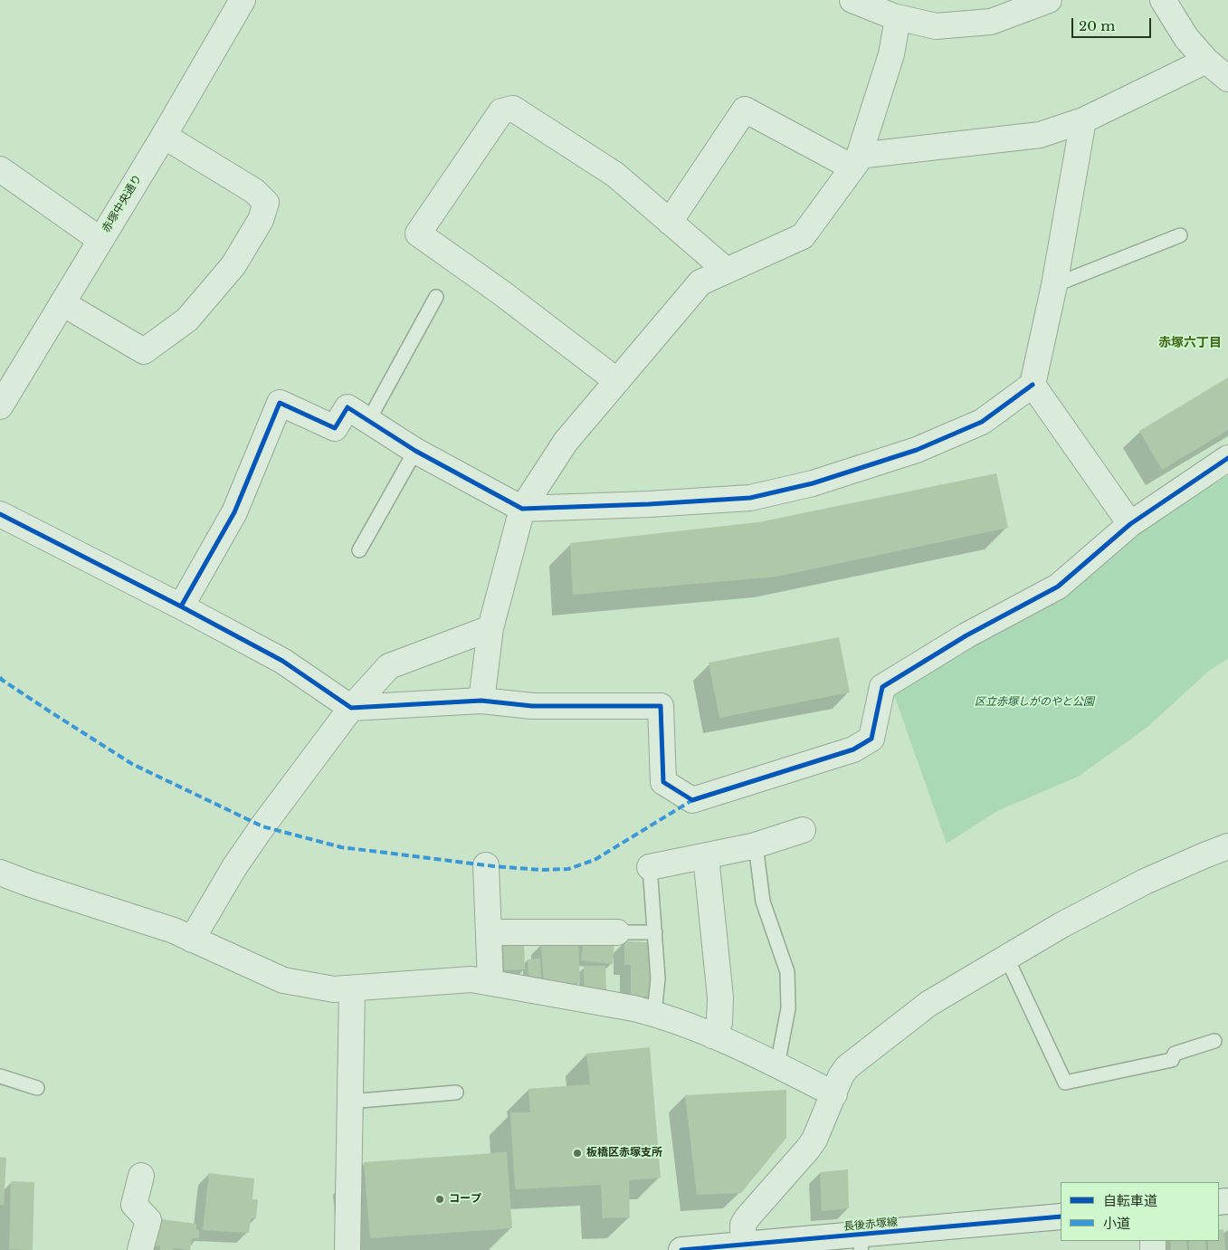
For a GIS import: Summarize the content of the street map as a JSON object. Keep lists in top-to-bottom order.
{
  "streets": {
    "street": ["赤塚中央通り", "長後赤塚線"]
  },
  "districts": ["赤塚六丁目"],
  "parks": ["区立赤塚しがのやと公園"],
  "places": ["板橋区赤塚支所", "コープ"],
  "legend": ["自転車道", "小道"],
  "scale_bar": "20 m"
}
